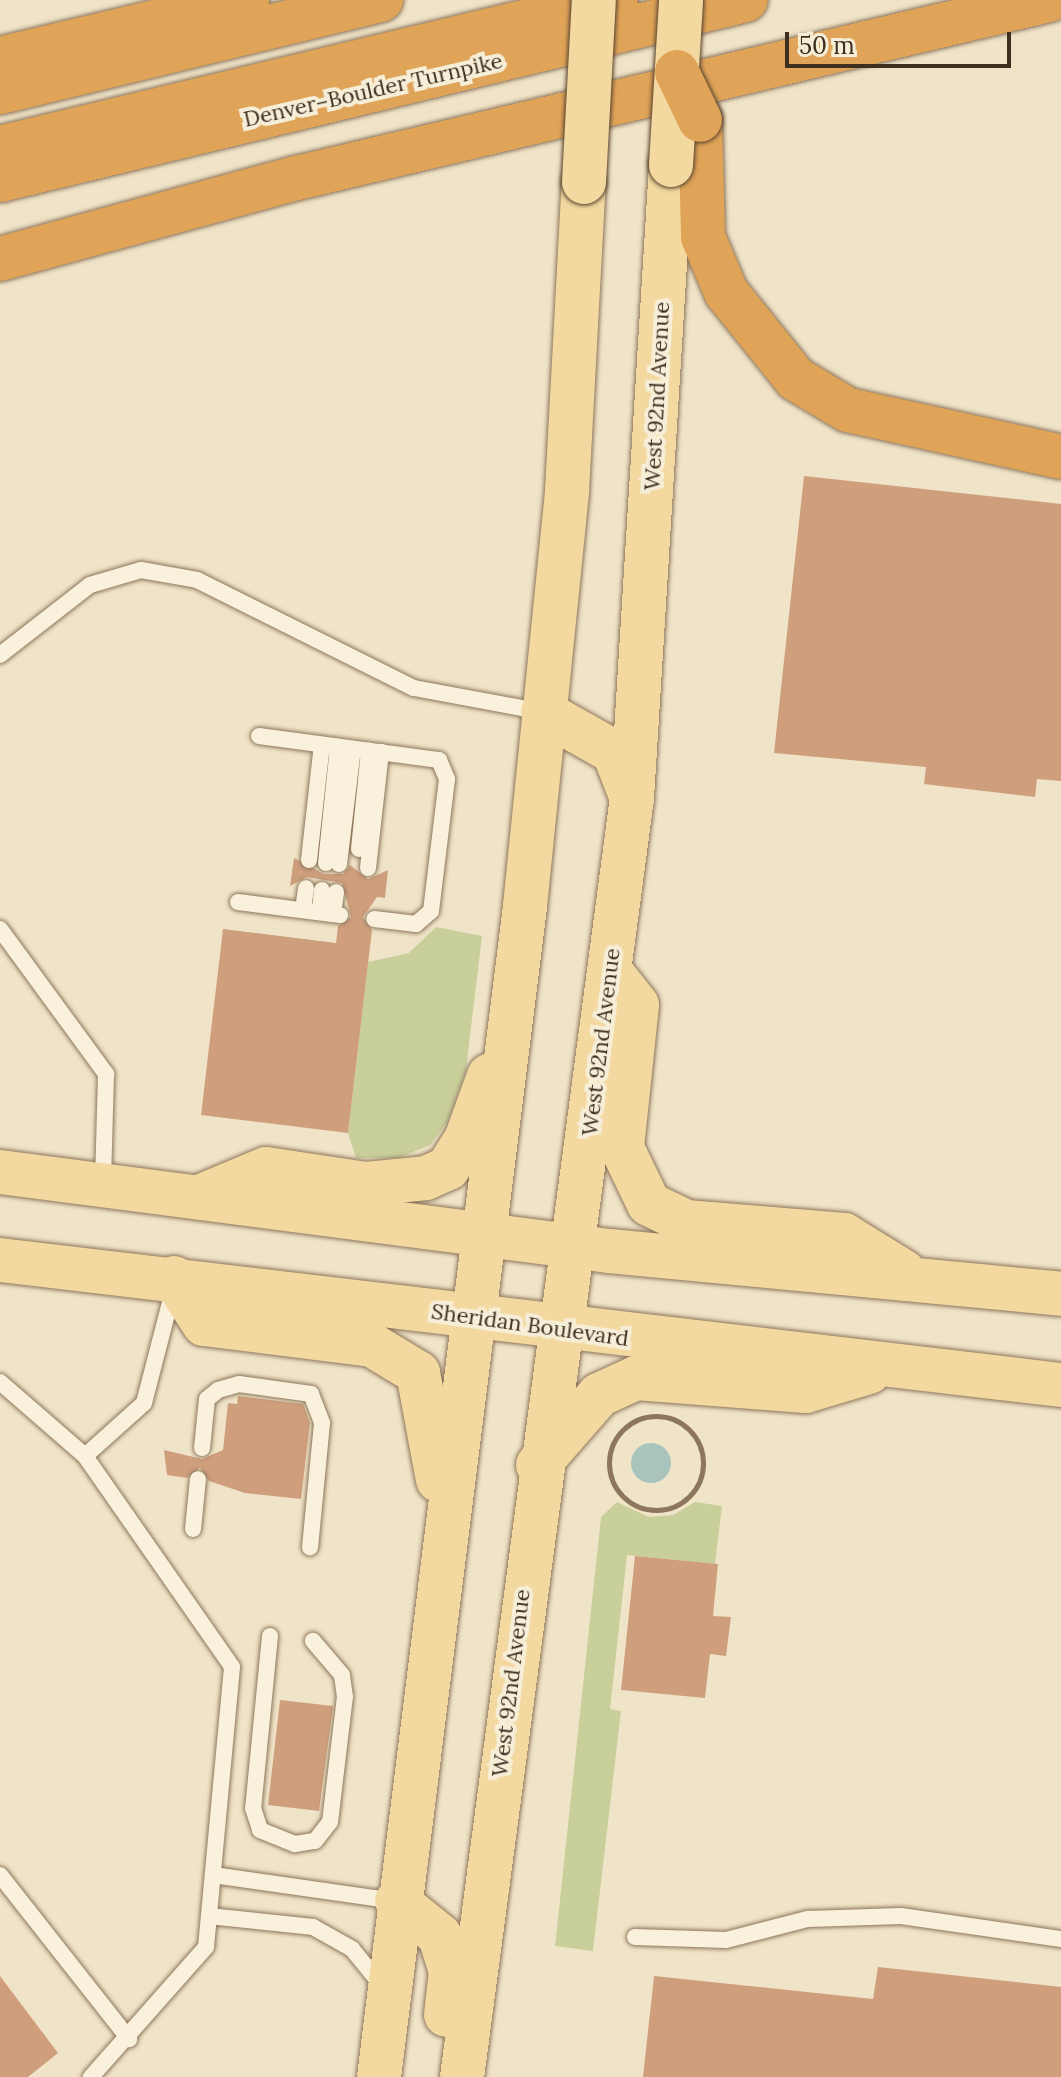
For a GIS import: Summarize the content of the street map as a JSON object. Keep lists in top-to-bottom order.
{
  "streets": {
    "highway": ["Denver–Boulder Turnpike"],
    "main road": ["West 92nd Avenue", "Sheridan Boulevard"]
  },
  "crossings": [
    ["West 92nd Avenue", "Sheridan Boulevard"]
  ],
  "scale_bar": "50 m"
}
